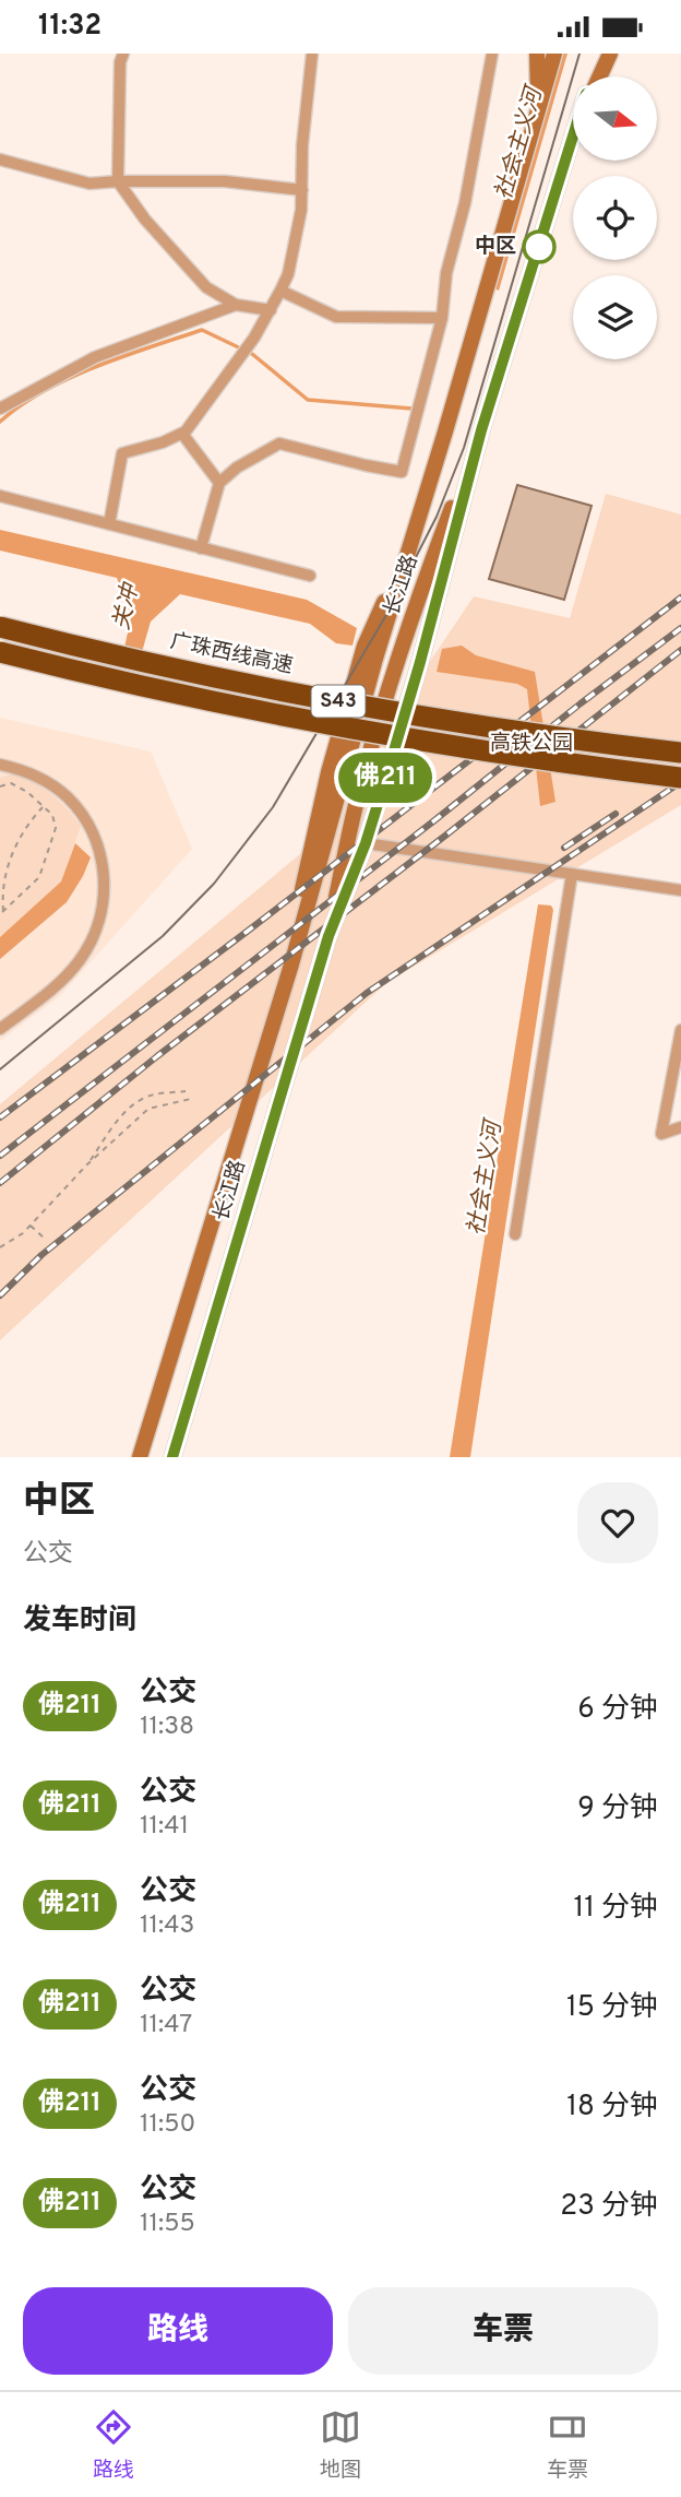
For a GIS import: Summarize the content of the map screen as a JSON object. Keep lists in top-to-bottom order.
{
  "streets": {
    "highway": ["广珠西线高速", "S43"],
    "main road": ["长江路"]
  },
  "water": ["社会主义河", "关冲"],
  "parks": ["高铁公园"],
  "places": ["中区"],
  "lines": ["bus line 佛211"],
  "north": "right",
  "page": {
    "status": "11:32",
    "on_map": "佛211",
    "heading": [
      ["中区", "公交"],
      "发车时间"
    ],
    "list": [
      {
        "mark": "佛211",
        "name": "公交",
        "note": "11:38",
        "value": "6 分钟"
      },
      {
        "mark": "佛211",
        "name": "公交",
        "note": "11:41",
        "value": "9 分钟"
      },
      {
        "mark": "佛211",
        "name": "公交",
        "note": "11:43",
        "value": "11 分钟"
      },
      {
        "mark": "佛211",
        "name": "公交",
        "note": "11:47",
        "value": "15 分钟"
      },
      {
        "mark": "佛211",
        "name": "公交",
        "note": "11:50",
        "value": "18 分钟"
      },
      {
        "mark": "佛211",
        "name": "公交",
        "note": "11:55",
        "value": "23 分钟"
      }
    ],
    "buttons": ["路线", "车票"],
    "tabs": ["路线", "地图", "车票"]
  }
}
